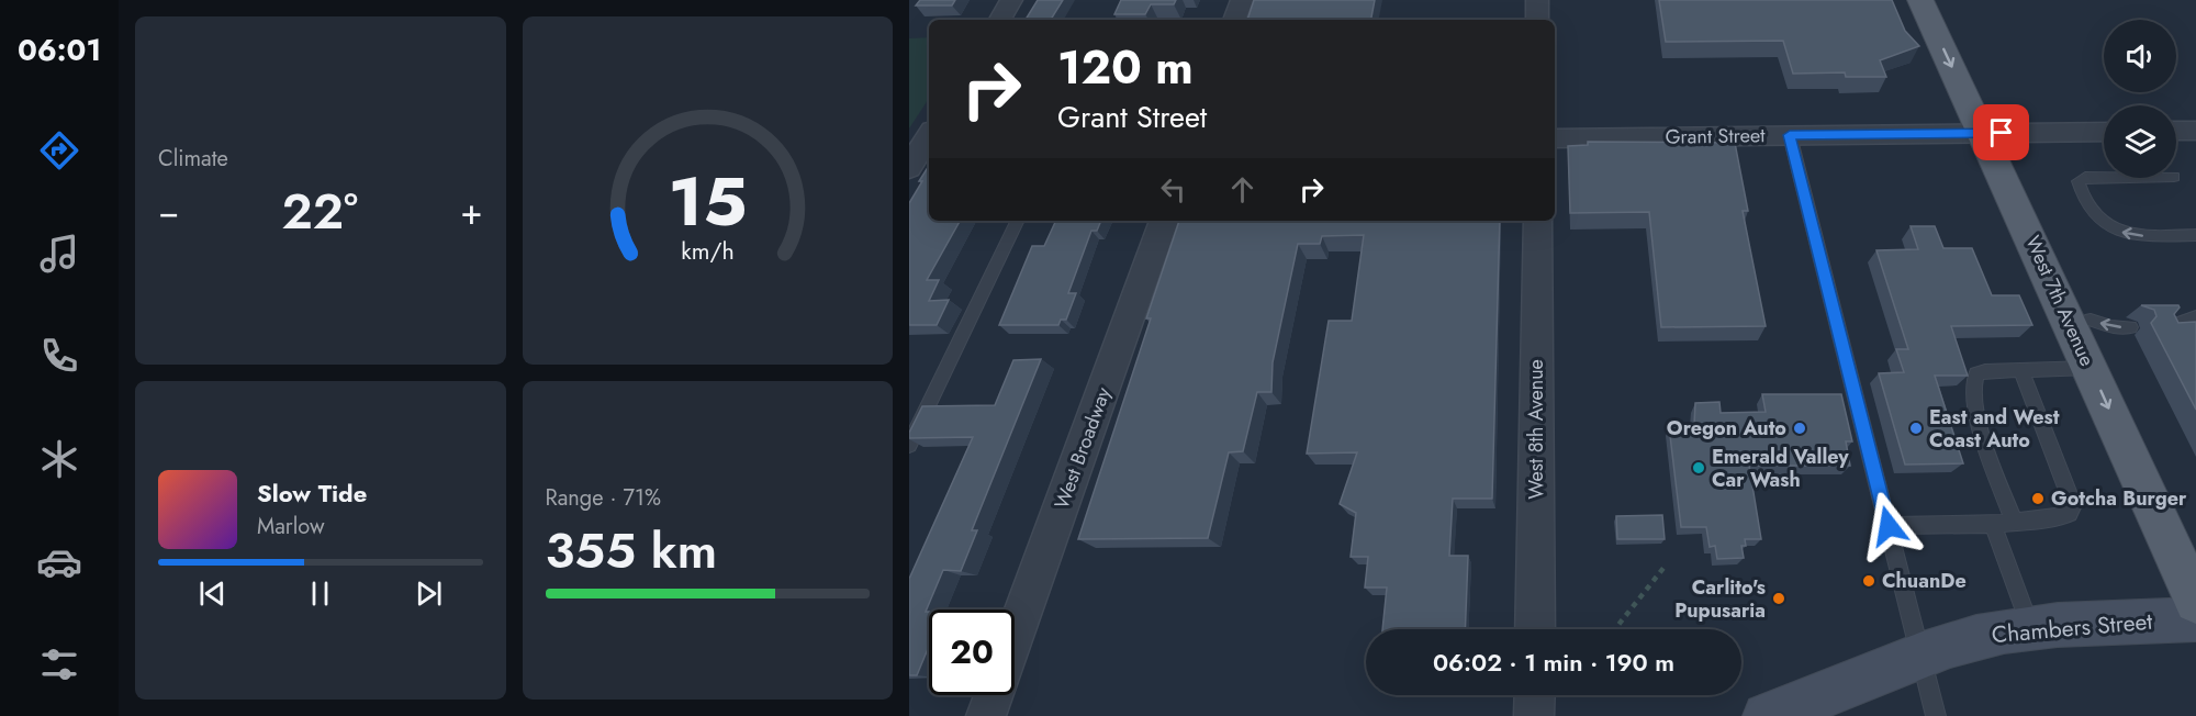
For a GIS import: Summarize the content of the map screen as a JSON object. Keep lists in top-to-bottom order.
{
  "streets": {
    "main road": ["West 7th Avenue", "Chambers Street"],
    "street": ["Grant Street", "West 8th Avenue", "West Broadway"]
  },
  "crossings": [
    ["Grant Street", "West 7th Avenue"]
  ],
  "one_way": ["West 7th Avenue"],
  "places": [
    "Oregon Auto",
    "East and West Coast Auto",
    "Emerald Valley Car Wash",
    "Gotcha Burger",
    "ChuanDe",
    "Carlito's Pupusaria"
  ],
  "page": {
    "tabs": "06:01",
    "tile": [
      "Climate",
      ["Range · 71%", "355 km"]
    ],
    "turn": ["120 m", "Grant Street"],
    "heat": ["−", "22°", "+"],
    "song": ["Slow Tide", "Marlow"],
    "limit": "20",
    "trip": "06:02 · 1 min · 190 m",
    "gauge": ["15", "km/h"]
  }
}
